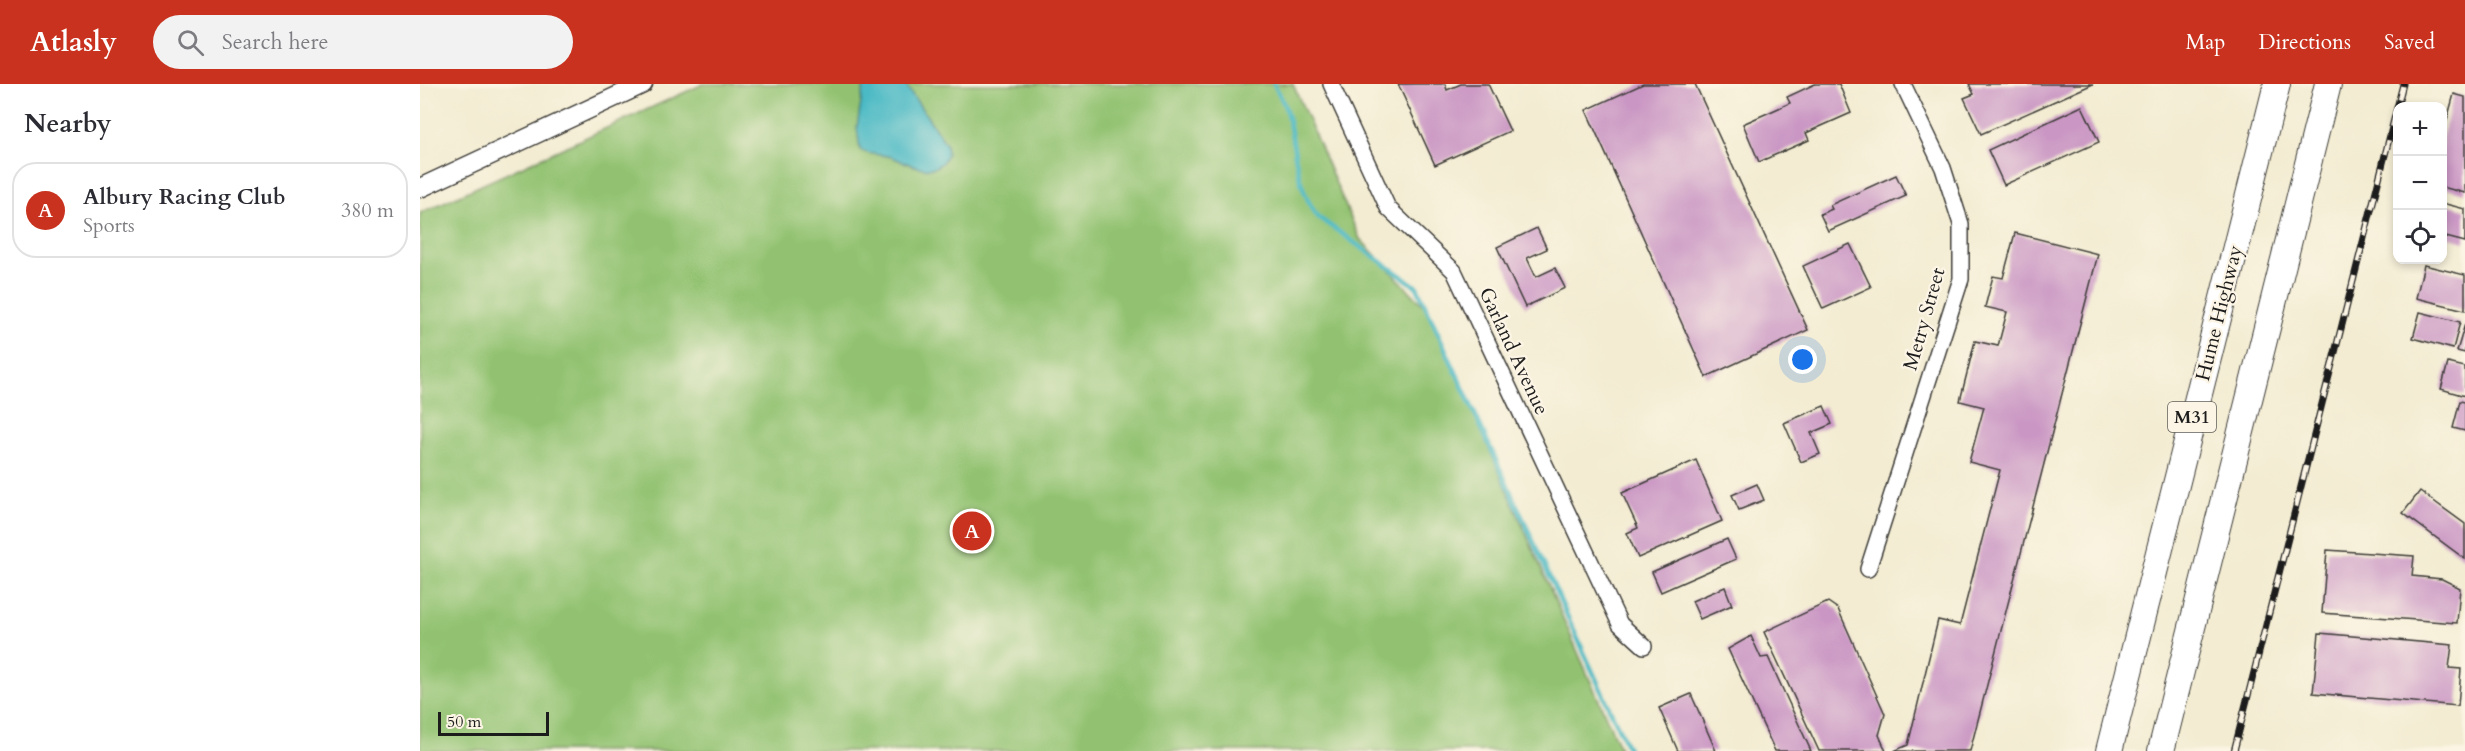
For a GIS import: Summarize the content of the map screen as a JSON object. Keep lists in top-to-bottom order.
{
  "streets": {
    "highway": ["Hume Highway", "M31"],
    "street": ["Metry Street", "Garland Avenue"]
  },
  "scale_bar": "50 m",
  "page": {
    "header": "Atlasly",
    "search": "Search here",
    "nav": ["Map", "Directions", "Saved"],
    "heading": "Nearby",
    "map_buttons": ["+", "−"],
    "list": [
      {
        "mark": "A",
        "name": "Albury Racing Club",
        "note": "Sports",
        "value": "380 m"
      }
    ],
    "pins": "A",
    "scale": "50 m"
  }
}
